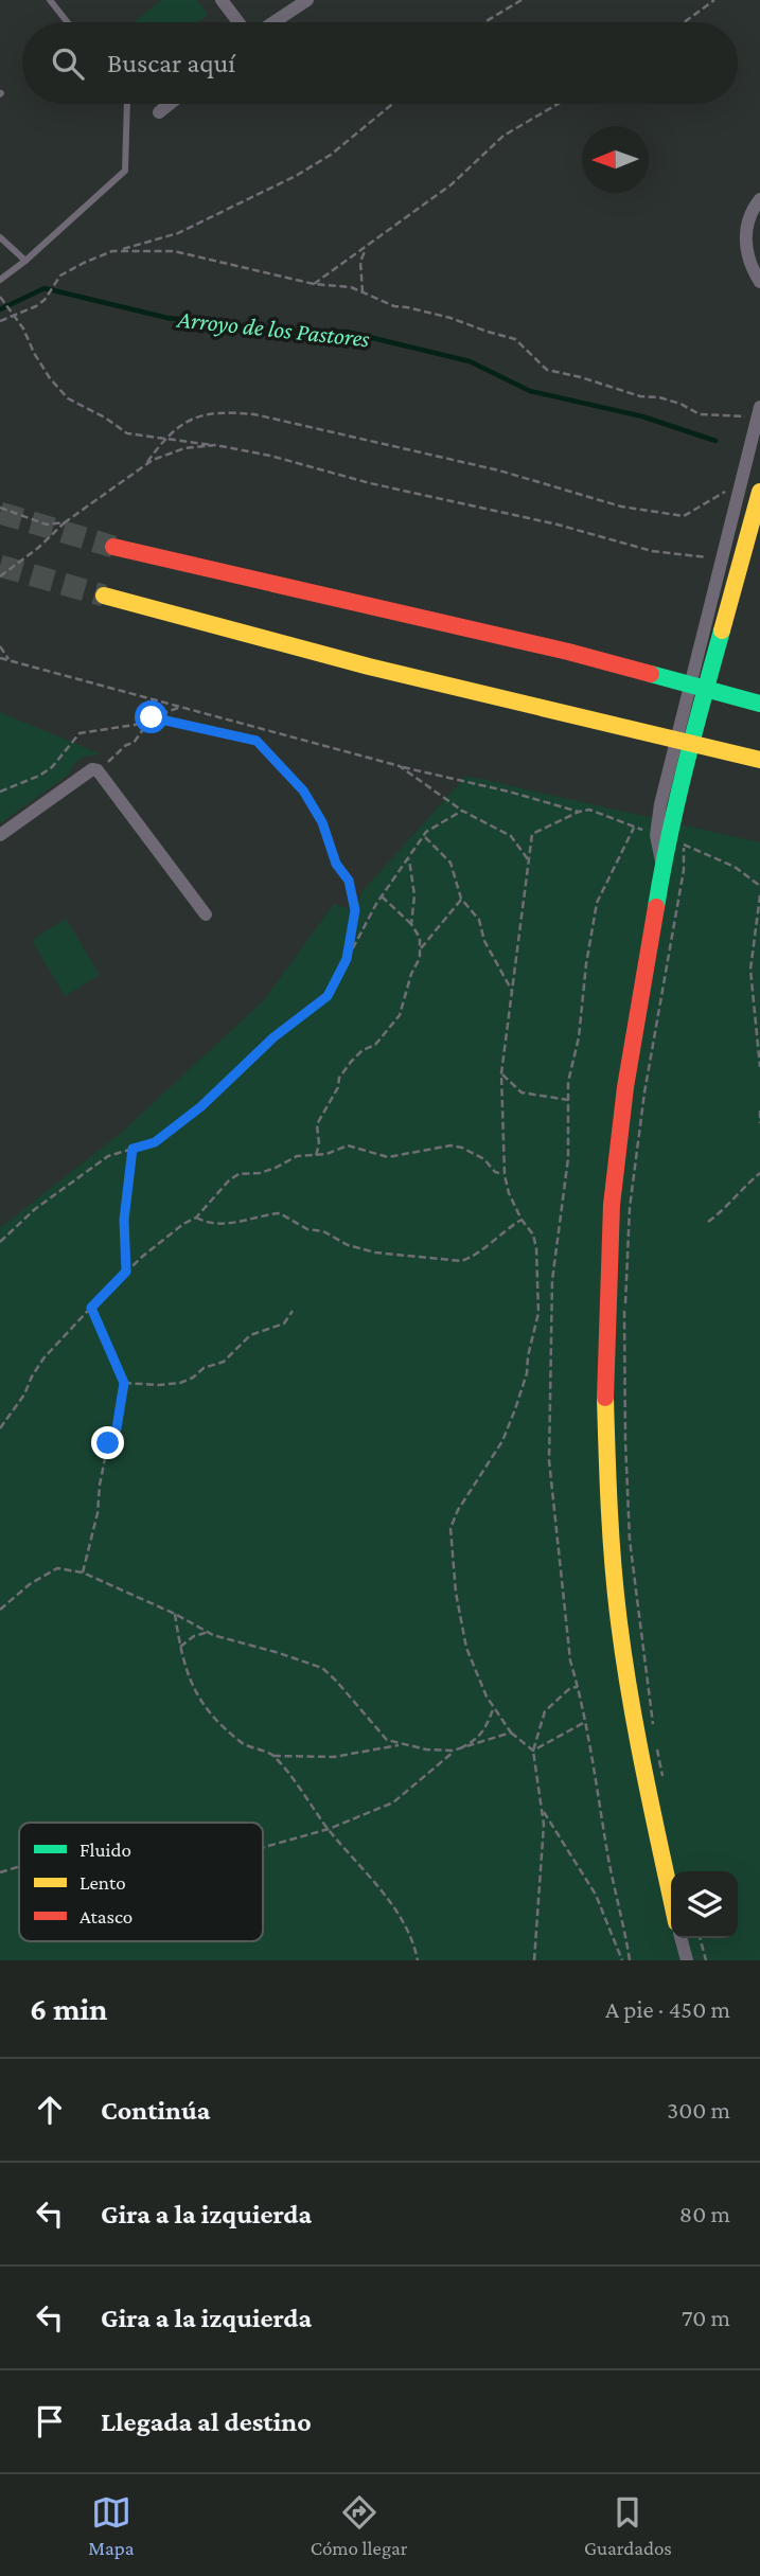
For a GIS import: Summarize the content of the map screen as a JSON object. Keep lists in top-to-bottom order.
{
  "water": ["Arroyo de los Pastores"],
  "legend": ["Fluido", "Lento", "Atasco"],
  "north": "left",
  "page": {
    "search": "Buscar aquí",
    "heading": ["6 min", "A pie · 450 m"],
    "list": [
      ["Continúa", "300 m"],
      ["Gira a la izquierda", "80 m"],
      ["Gira a la izquierda", "70 m"],
      "Llegada al destino"
    ],
    "nav": ["Mapa", "Cómo llegar", "Guardados"]
  }
}
